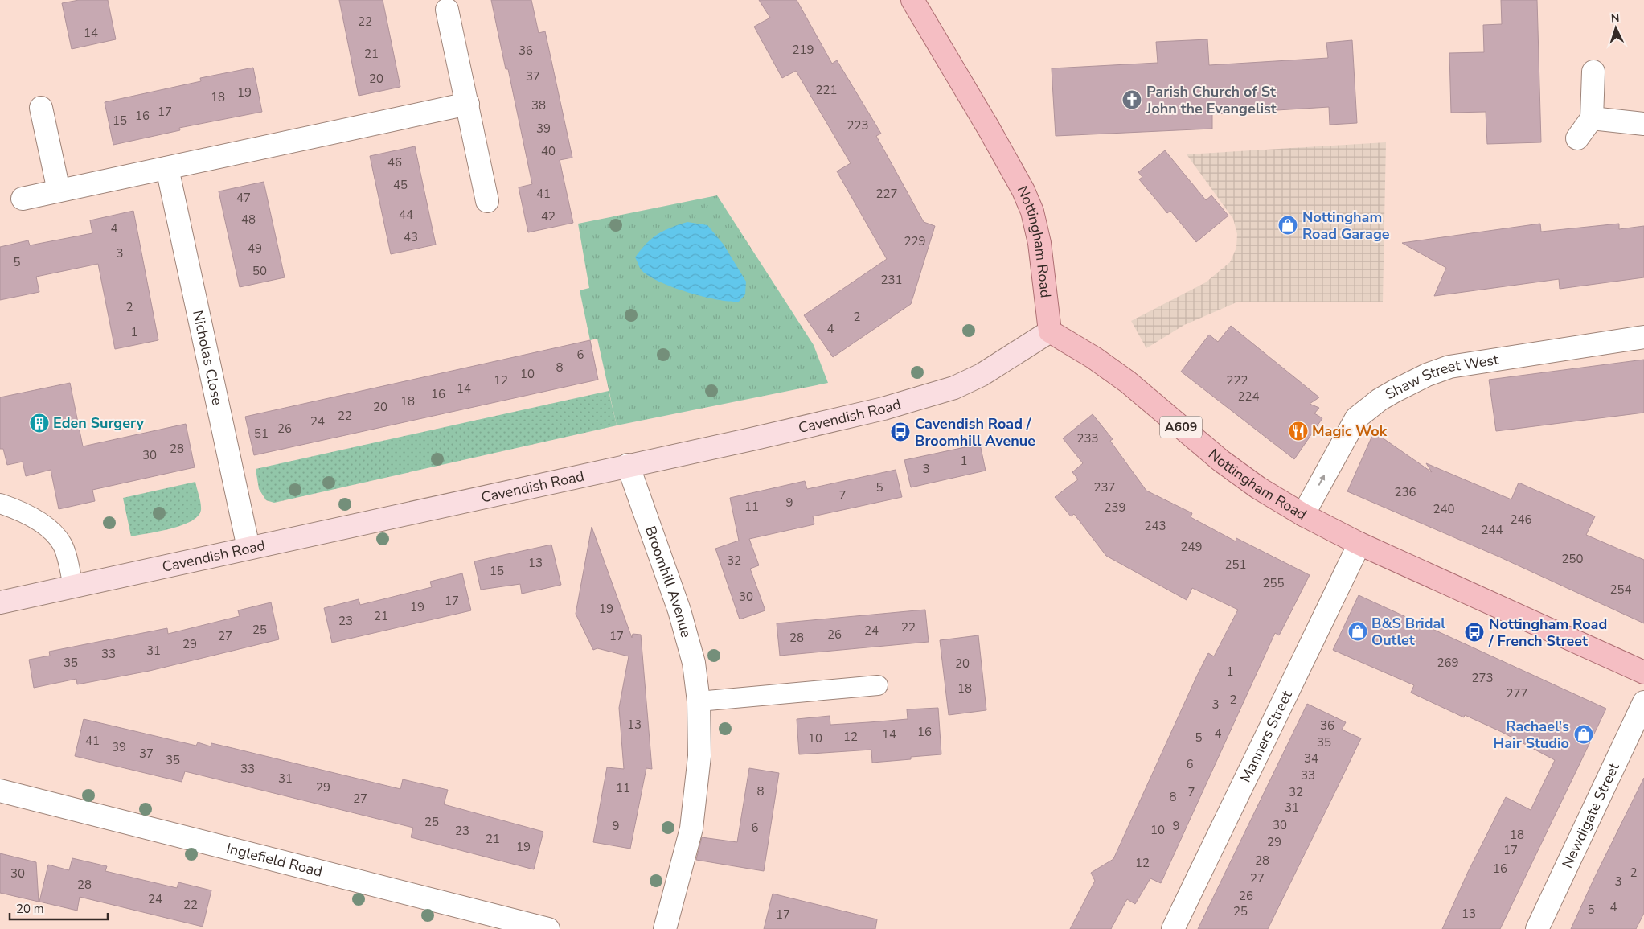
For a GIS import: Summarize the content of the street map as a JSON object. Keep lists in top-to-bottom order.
{
  "streets": {
    "main road": ["Nottingham Road", "A609"],
    "street": [
      "Nicholas Close",
      "Shaw Street West",
      "Cavendish Road",
      "Broomhill Avenue",
      "Manners Street",
      "Newdigate Street",
      "Inglefield Road"
    ]
  },
  "crossings": [
    ["Nottingham Road", "Shaw Street West"],
    ["Nottingham Road", "Cavendish Road"],
    ["Nottingham Road", "Manners Street"],
    ["Nicholas Close", "Cavendish Road"],
    ["Cavendish Road", "Broomhill Avenue"]
  ],
  "one_way": ["Shaw Street West"],
  "places": {
    "church": ["Parish Church of St John the Evangelist"],
    "shop": ["Nottingham Road Garage", "B&S Bridal Outlet", "Rachael's Hair Studio"],
    "building": ["Eden Surgery"],
    "restaurant": ["Magic Wok"],
    "bus stop": ["Cavendish Road / Broomhill Avenue", "Nottingham Road / French Street"]
  },
  "house_numbers": [
    "22",
    "14",
    "219",
    "36",
    "21",
    "37",
    "20",
    "221",
    "19",
    "18",
    "38",
    "17",
    "16",
    "15",
    "223",
    "39",
    "40",
    "46",
    "45",
    "41",
    "227",
    "47",
    "44",
    "42",
    "48",
    "4",
    "43",
    "229",
    "49",
    "3",
    "5",
    "50",
    "231",
    "2",
    "2",
    "4",
    "1",
    "6",
    "8",
    "10",
    "12",
    "222",
    "14",
    "16",
    "224",
    "18",
    "20",
    "22",
    "24",
    "26",
    "51",
    "233",
    "28",
    "30",
    "1",
    "3",
    "5",
    "237",
    "236",
    "7",
    "9",
    "11",
    "239",
    "240",
    "246",
    "243",
    "244",
    "249",
    "250",
    "32",
    "13",
    "251",
    "15",
    "255",
    "254",
    "30",
    "17",
    "19",
    "19",
    "21",
    "23",
    "22",
    "25",
    "24",
    "26",
    "27",
    "17",
    "28",
    "29",
    "31",
    "33",
    "35",
    "269",
    "20",
    "1",
    "273",
    "18",
    "277",
    "2",
    "3",
    "13",
    "36",
    "16",
    "4",
    "14",
    "12",
    "5",
    "10",
    "41",
    "35",
    "39",
    "37",
    "34",
    "35",
    "6",
    "33",
    "33",
    "31",
    "29",
    "11",
    "8",
    "7",
    "32",
    "8",
    "27",
    "31",
    "25",
    "30",
    "9",
    "9",
    "6",
    "10",
    "23",
    "18",
    "21",
    "29",
    "19",
    "17",
    "28",
    "12",
    "16",
    "2",
    "30",
    "27",
    "3",
    "28",
    "26",
    "24",
    "22",
    "4",
    "5",
    "25",
    "13",
    "17"
  ],
  "scale_bar": "20 m",
  "north": "top"
}
